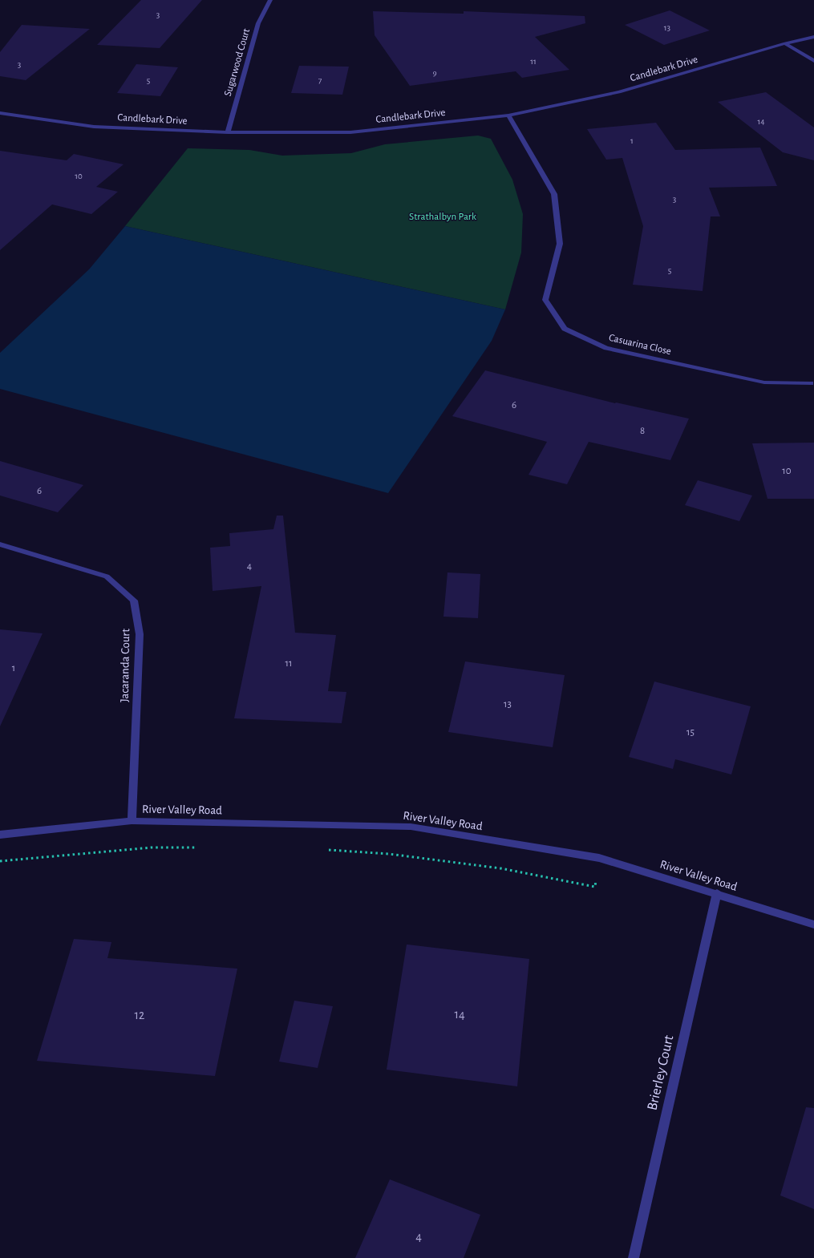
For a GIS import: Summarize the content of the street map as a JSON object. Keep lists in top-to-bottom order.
{
  "streets": {
    "street": [
      "Sugarwood Court",
      "Candlebark Drive",
      "Casuarina Close",
      "Jacaranda Court",
      "River Valley Road",
      "Brierley Court"
    ]
  },
  "crossings": [
    ["Sugarwood Court", "Candlebark Drive"],
    ["Candlebark Drive", "Casuarina Close"],
    ["Jacaranda Court", "River Valley Road"],
    ["River Valley Road", "Brierley Court"]
  ],
  "parks": ["Strathalbyn Park"],
  "house_numbers": [
    "3",
    "13",
    "11",
    "3",
    "9",
    "5",
    "7",
    "14",
    "1",
    "10",
    "3",
    "5",
    "6",
    "8",
    "10",
    "6",
    "4",
    "11",
    "1",
    "13",
    "15",
    "14",
    "12",
    "4"
  ]
}
